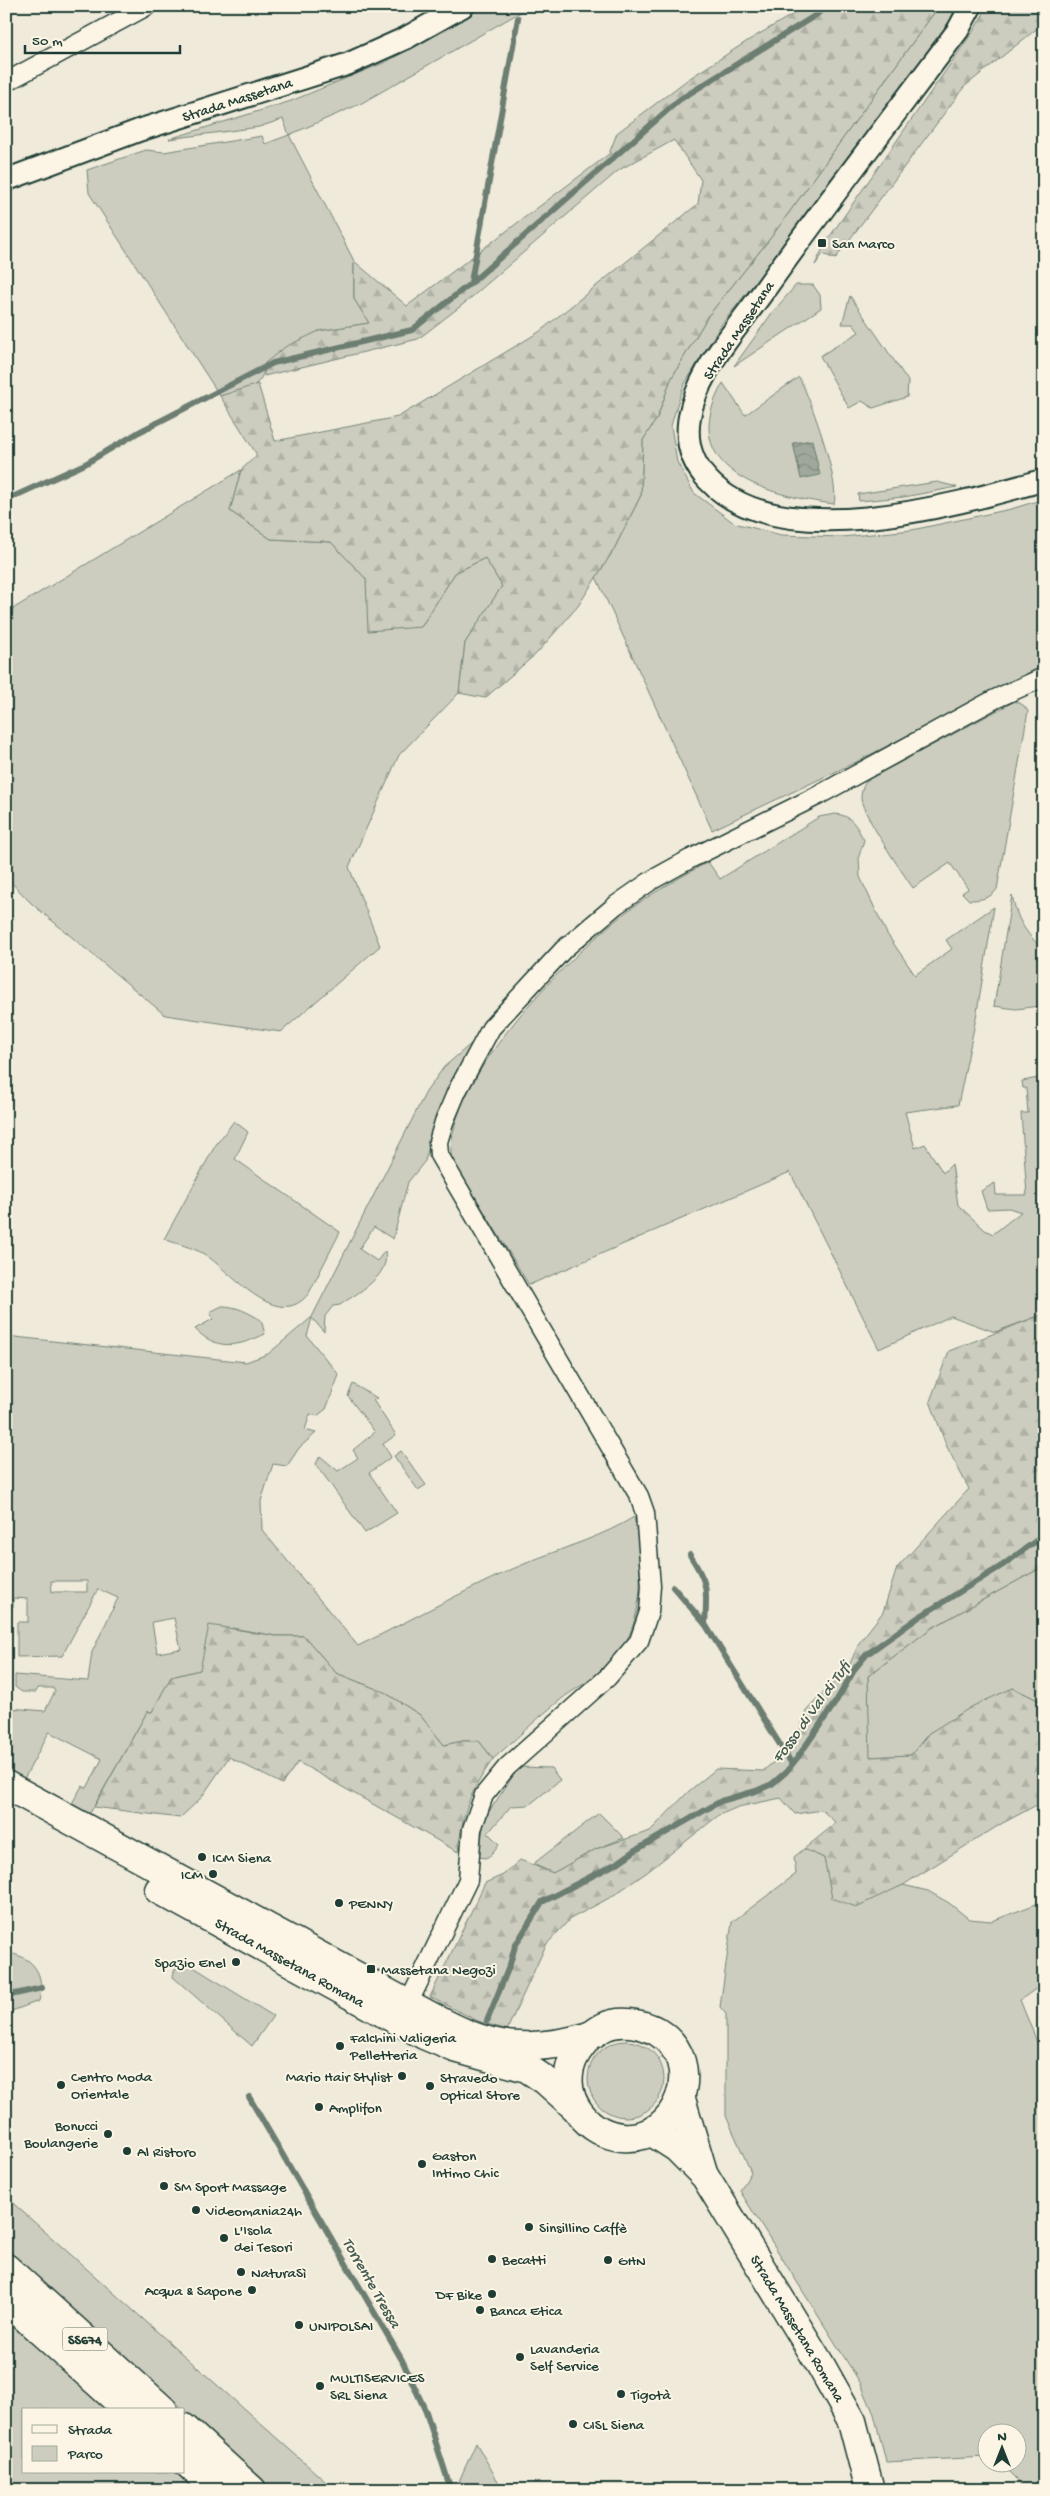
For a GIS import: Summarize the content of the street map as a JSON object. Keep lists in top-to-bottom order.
{
  "streets": {
    "main road": ["Strada Massetana Romana", "SS674"],
    "street": ["Strada Massetana"]
  },
  "water": ["Fosso di Val di Tufi", "Torrente Tressa"],
  "places": {
    "transit": ["San Marco", "Massetana Negozi"],
    "other": [
      "ICM Siena",
      "ICM",
      "PENNY",
      "Spazio Enel",
      "Falchini Valigeria Pelletteria",
      "Mario Hair Stylist",
      "Centro Moda Orientale",
      "Stravedo Optical Store",
      "Amplifon",
      "Bonucci Boulangerie",
      "Al Ristoro",
      "Gaston Intimo Chic",
      "SM Sport Massage",
      "Videomania24h",
      "Sinsillino Caffè",
      "L'Isola dei Tesori",
      "Becatti",
      "GHN",
      "NaturaSì",
      "Acqua & Sapone",
      "DF Bike",
      "Banca Etica",
      "UNIPOLSAI",
      "Lavanderia Self Service",
      "MULTISERVICES SRL Siena",
      "Tigotà",
      "CISL Siena"
    ]
  },
  "legend": ["Strada", "Parco"],
  "scale_bar": "50 m",
  "north": "top"
}
